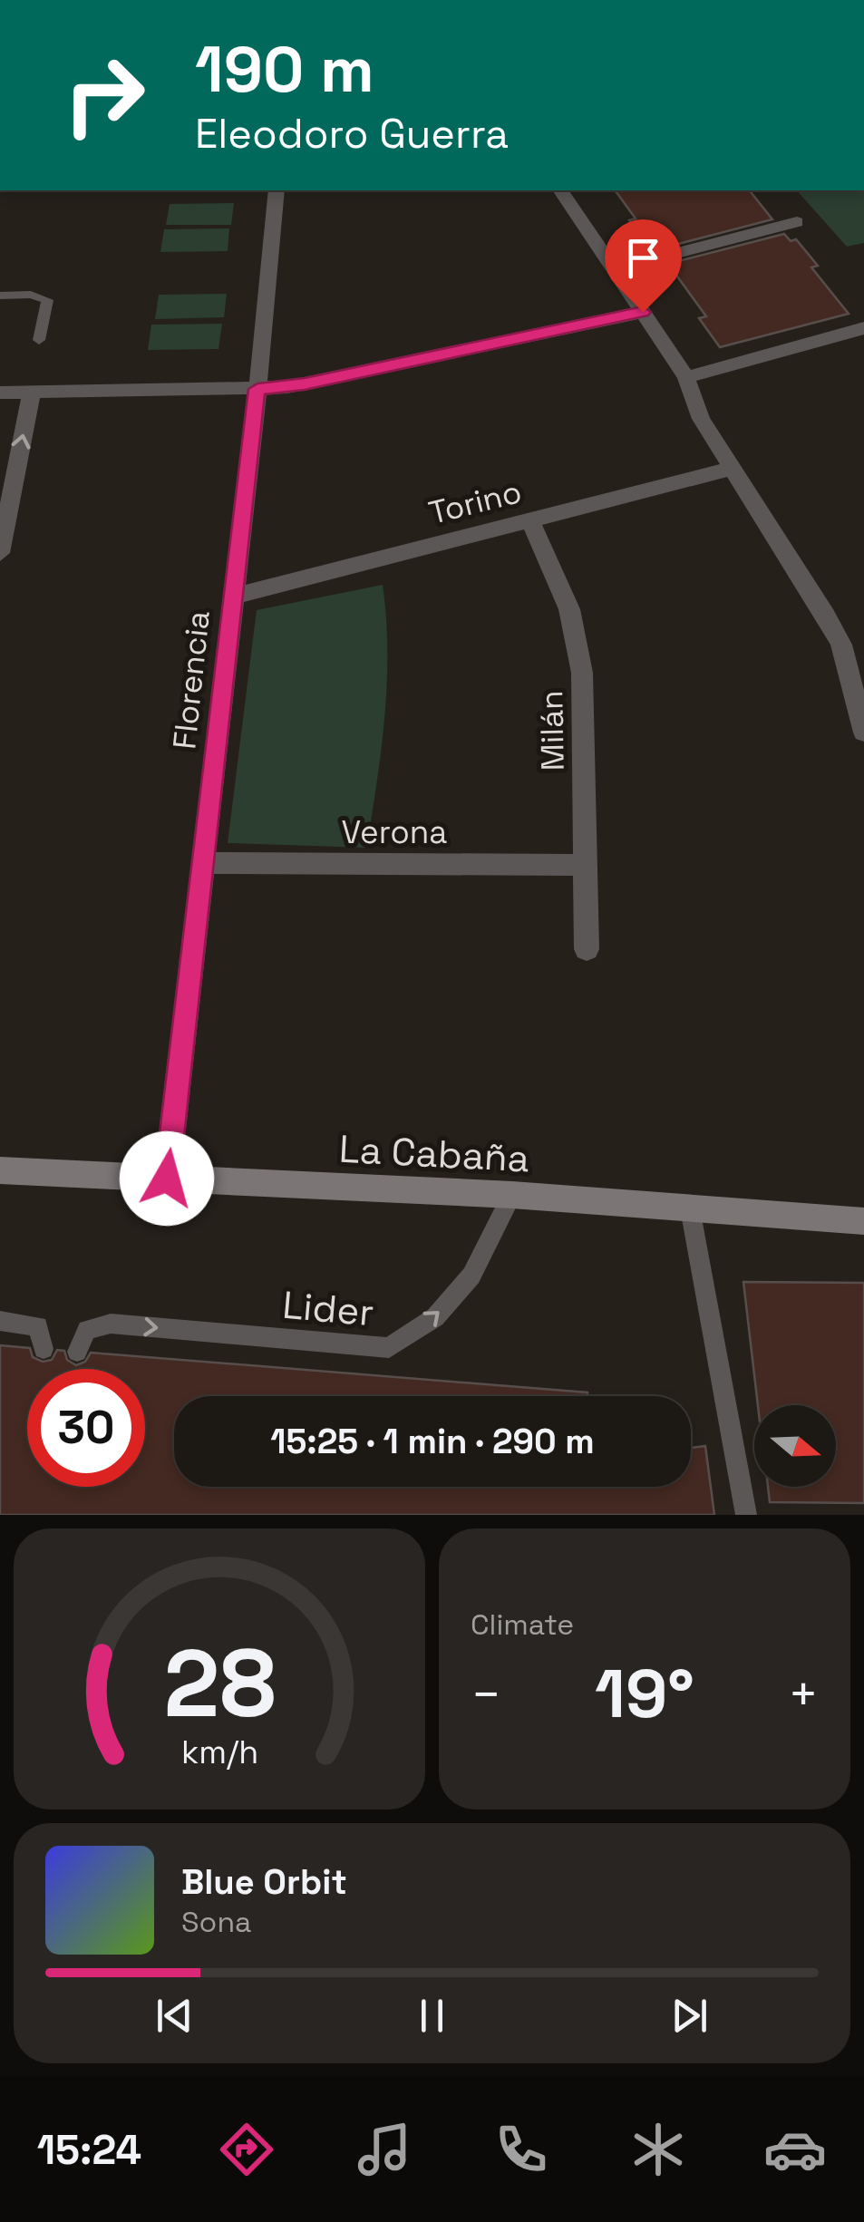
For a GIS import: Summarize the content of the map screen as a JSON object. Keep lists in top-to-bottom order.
{
  "streets": {
    "street": [
      "Torino",
      "Florencia",
      "Milán",
      "Verona",
      "La Cabaña"
    ],
    "lane": ["Lider"]
  },
  "crossings": [
    ["Torino", "Florencia"],
    ["Torino", "Milán"],
    ["Florencia", "Verona"],
    ["Florencia", "La Cabaña"],
    ["Milán", "Verona"],
    ["La Cabaña", "Lider"]
  ],
  "one_way": ["Lider"],
  "north": "right",
  "page": {
    "turn": ["190 m", "Eleodoro Guerra"],
    "limit": "30",
    "trip": "15:25 · 1 min · 290 m",
    "tile": "Climate",
    "heat": ["−", "19°", "+"],
    "song": ["Blue Orbit", "Sona"],
    "tabs": "15:24",
    "gauge": ["28", "km/h"]
  }
}
